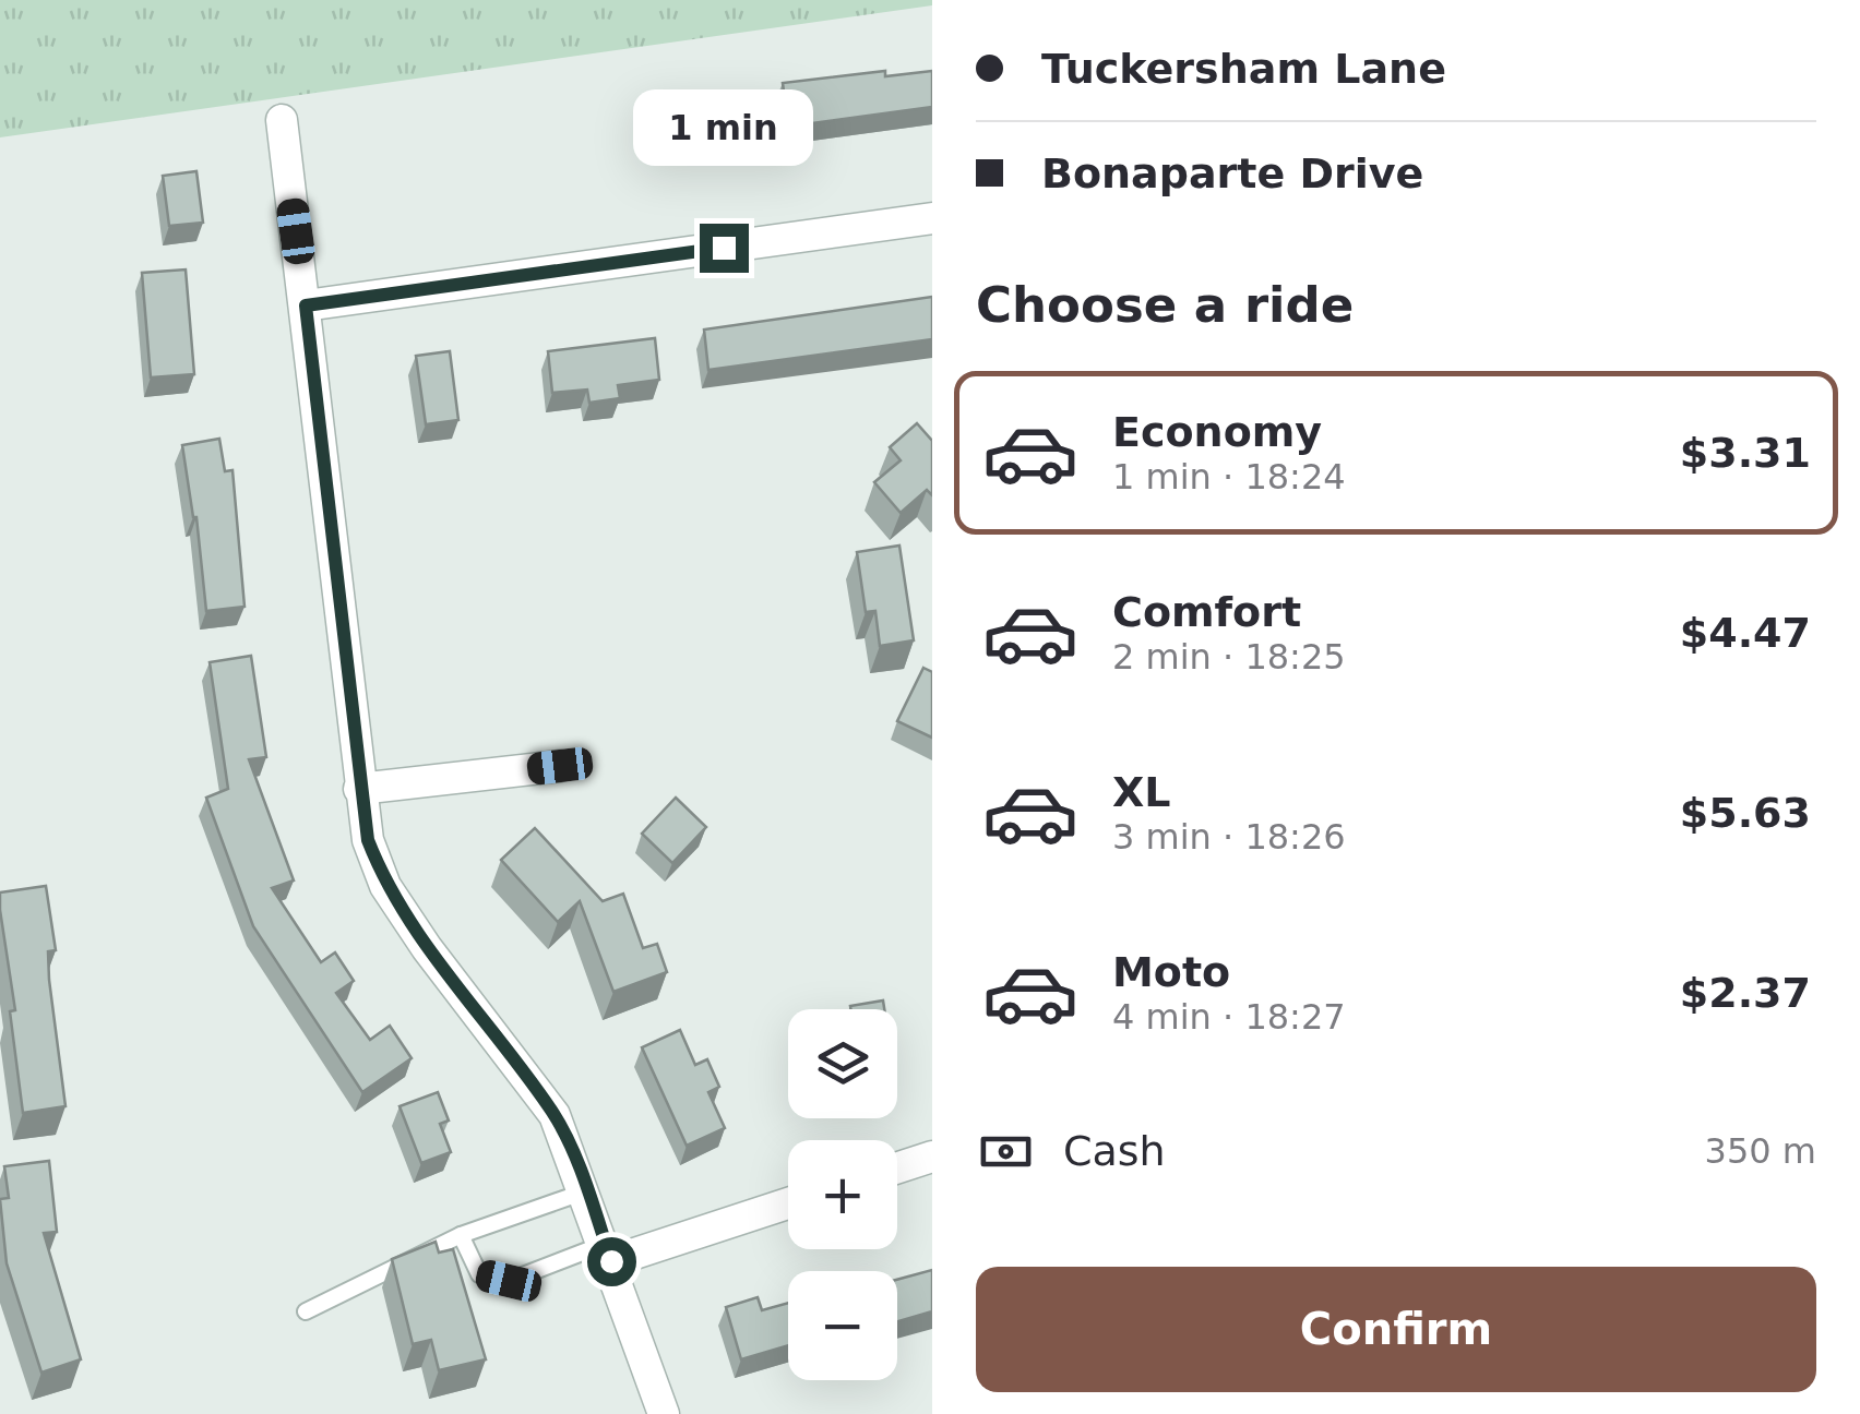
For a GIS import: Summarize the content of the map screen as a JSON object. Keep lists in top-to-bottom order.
{
  "page": {
    "banner": ["Tuckersham Lane", "Bonaparte Drive"],
    "bubble": "1 min",
    "heading": "Choose a ride",
    "list": [
      {
        "name": "Economy",
        "note": "1 min · 18:24",
        "value": "$3.31"
      },
      {
        "name": "Comfort",
        "note": "2 min · 18:25",
        "value": "$4.47"
      },
      {
        "name": "XL",
        "note": "3 min · 18:26",
        "value": "$5.63"
      },
      {
        "name": "Moto",
        "note": "4 min · 18:27",
        "value": "$2.37"
      }
    ],
    "map_buttons": ["+", "−"],
    "pay": ["Cash", "350 m"],
    "buttons": "Confirm"
  }
}
